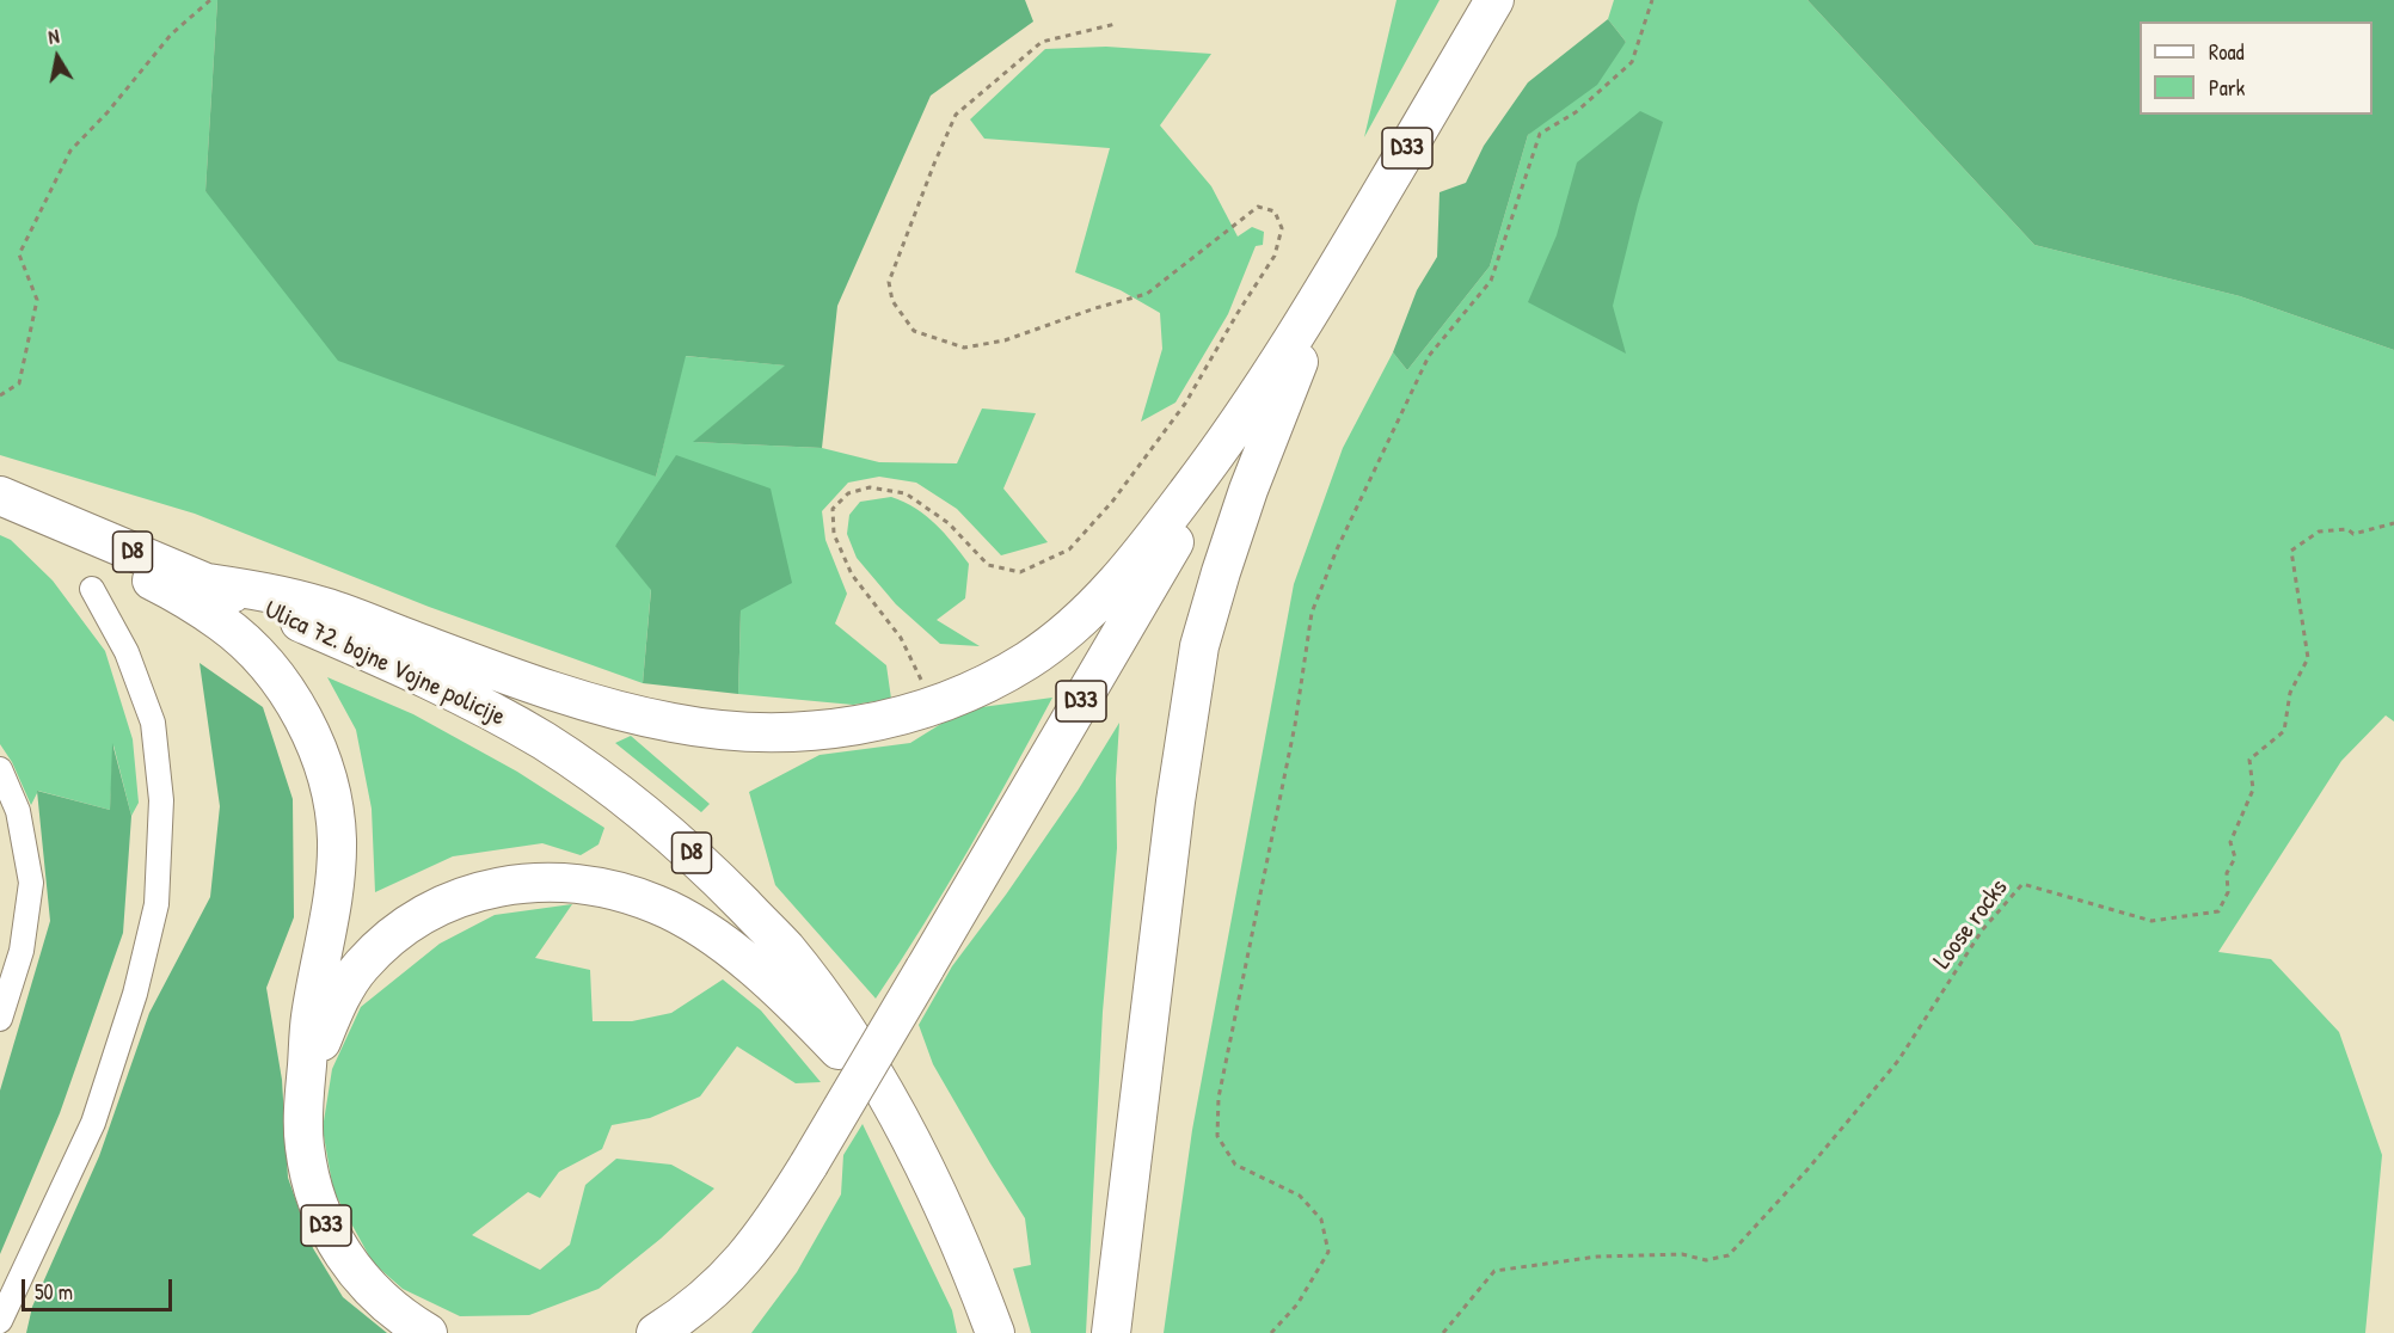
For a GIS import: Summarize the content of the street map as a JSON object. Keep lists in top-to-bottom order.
{
  "streets": {
    "main road": ["D33", "D8", "Ulica 72. bojne Vojne policije"],
    "path": ["Loose rocks"]
  },
  "legend": ["Road", "Park"],
  "scale_bar": "50 m",
  "north": "top"
}
